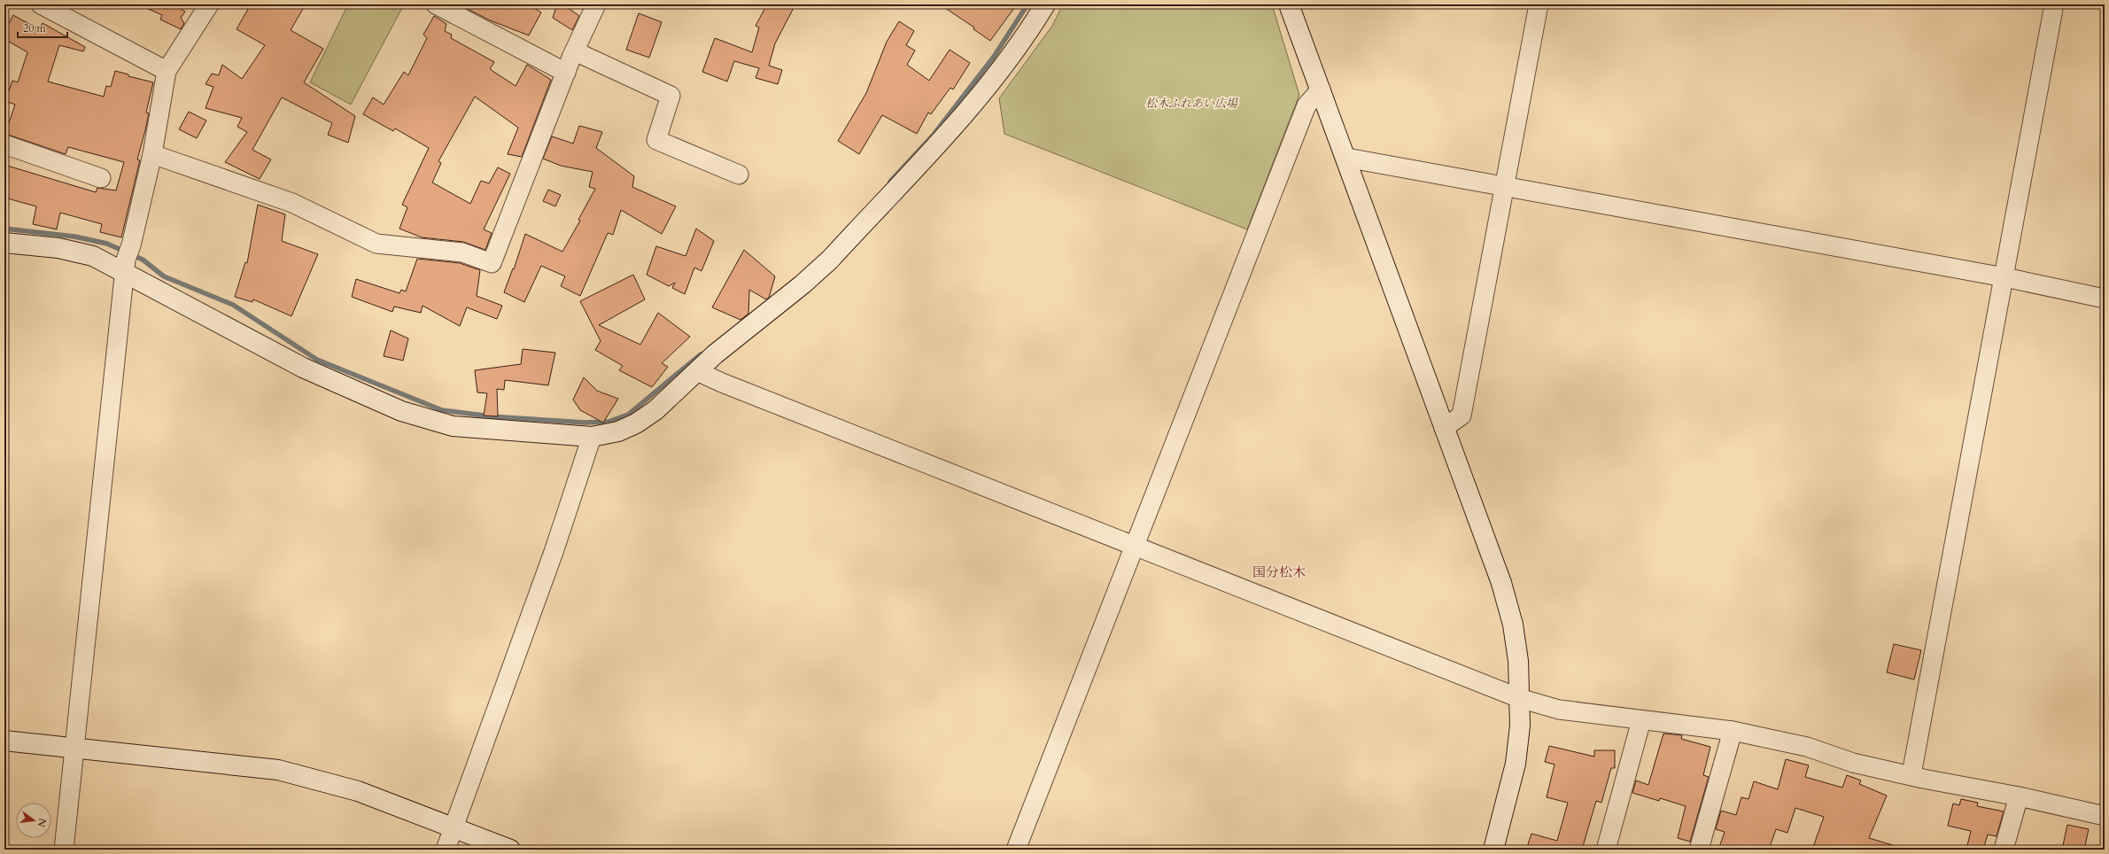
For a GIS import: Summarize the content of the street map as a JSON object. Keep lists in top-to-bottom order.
{
  "districts": ["国分松木"],
  "parks": ["松木ふれあい広場"],
  "scale_bar": "20 m",
  "north": "right"
}
